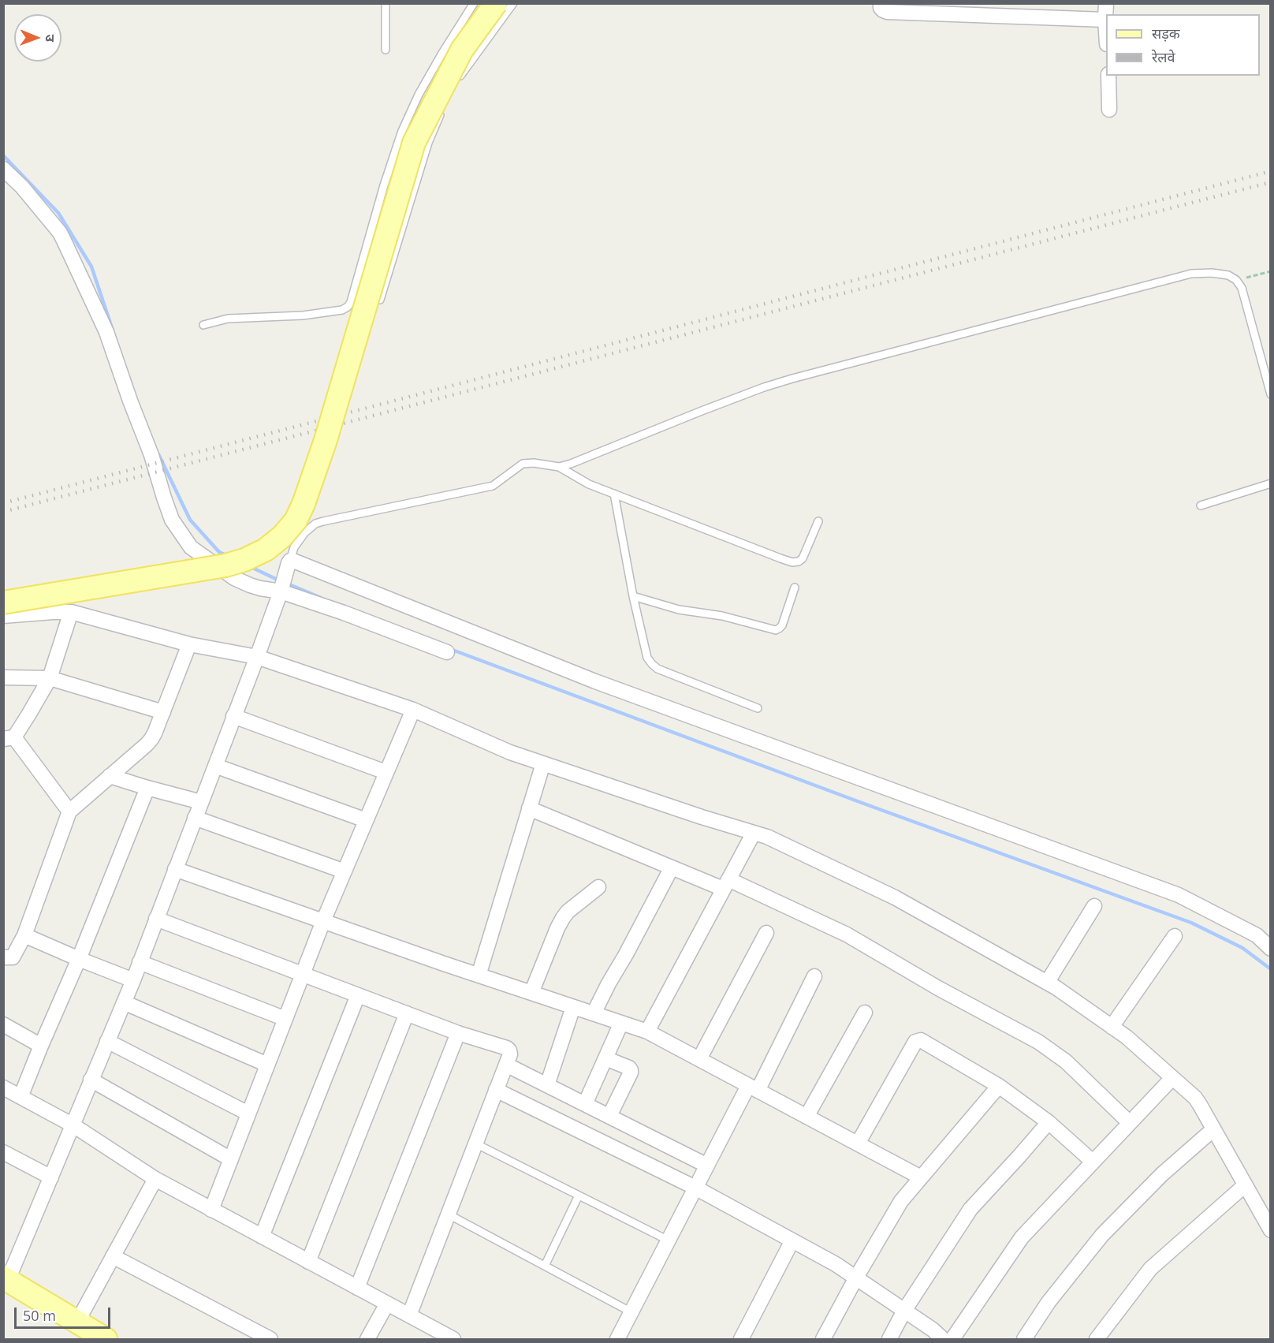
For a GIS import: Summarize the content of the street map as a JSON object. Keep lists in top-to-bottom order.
{
  "legend": ["सड़क", "रेलवे"],
  "scale_bar": "50 m",
  "north": "right"
}
